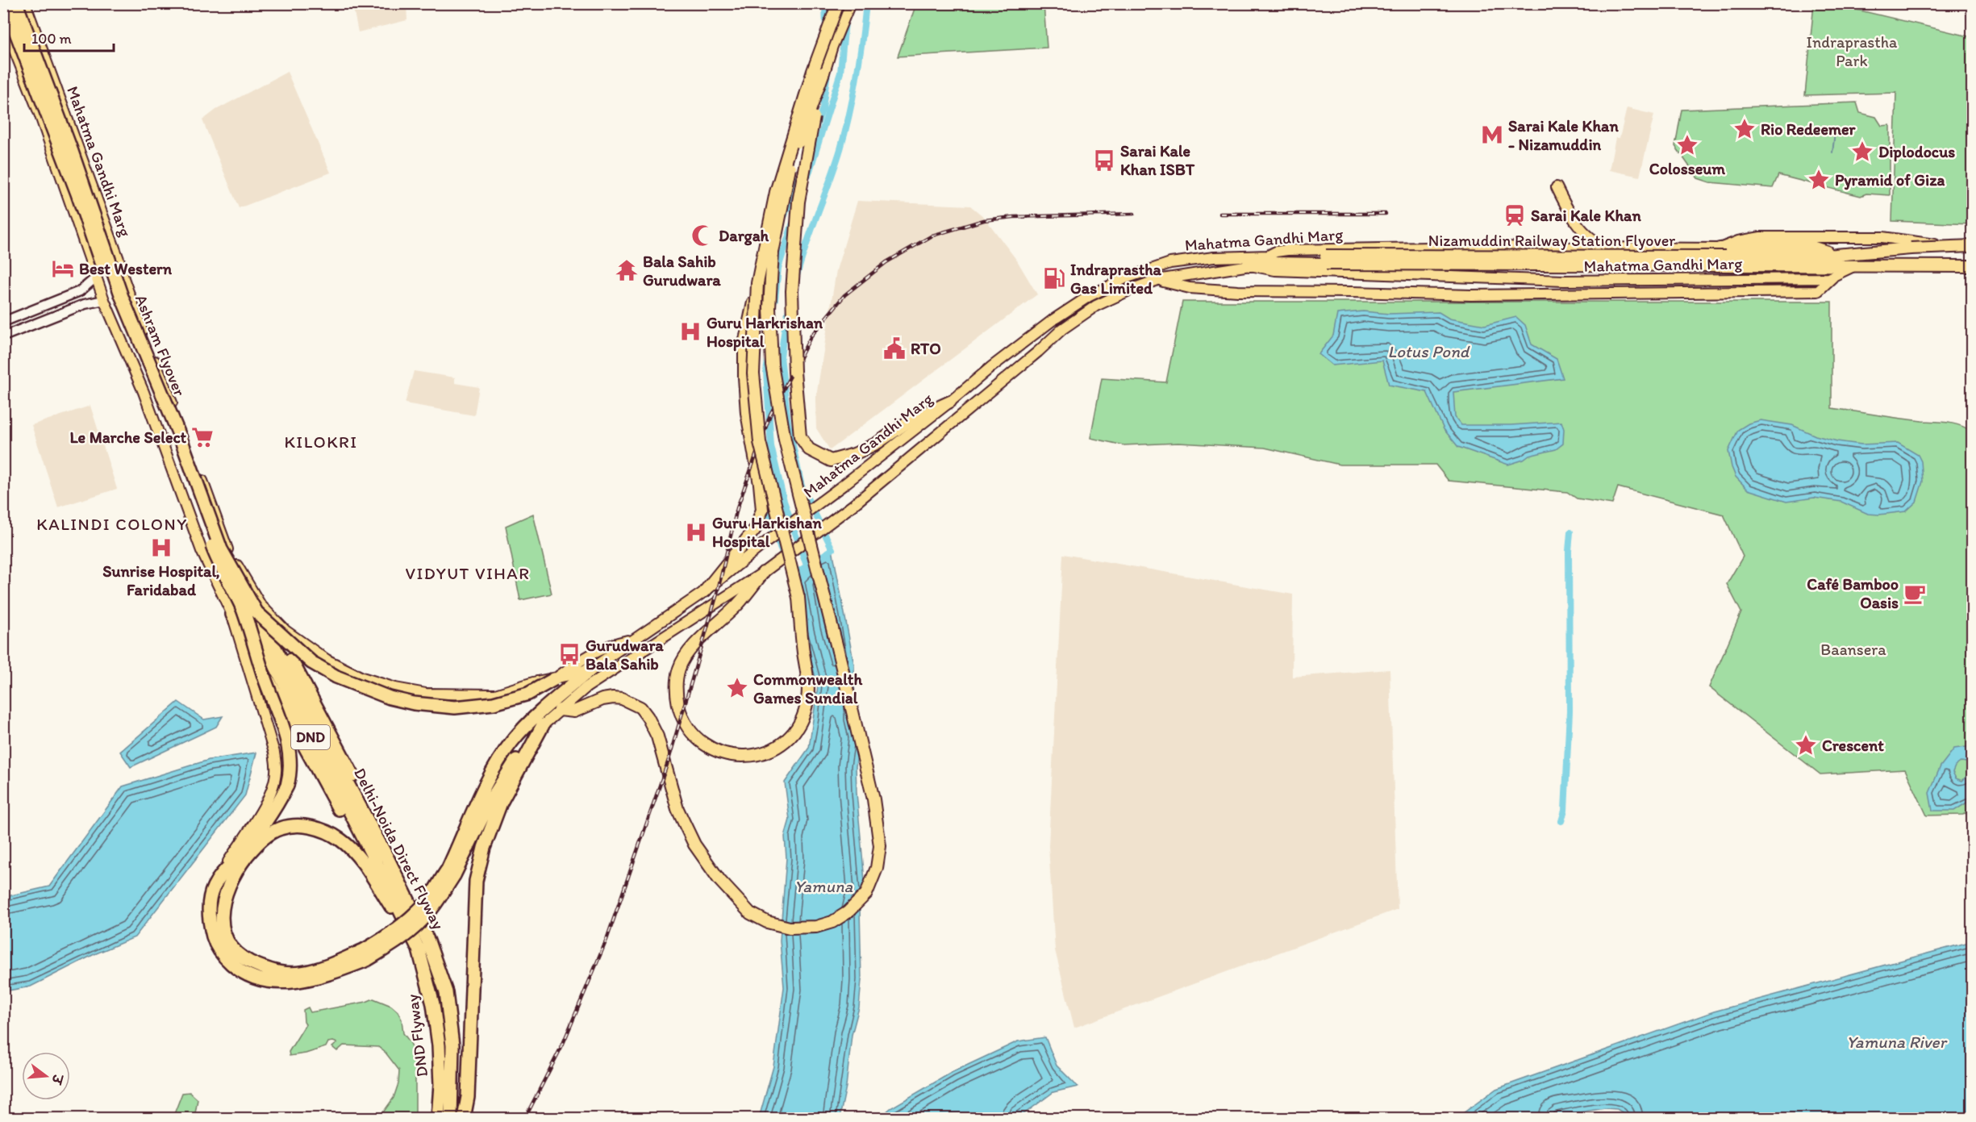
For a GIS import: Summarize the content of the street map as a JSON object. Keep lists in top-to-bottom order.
{
  "streets": {
    "highway": [
      "Mahatma Gandhi Marg",
      "Nizamuddin Railway Station Flyover",
      "Ashram Flyover",
      "DND",
      "Delhi-Noida Direct Flyway",
      "DND Flyway"
    ]
  },
  "crossings": [
    ["Mahatma Gandhi Marg", "Nizamuddin Railway Station Flyover"],
    ["Mahatma Gandhi Marg", "Ashram Flyover"],
    ["Mahatma Gandhi Marg", "Delhi-Noida Direct Flyway"],
    ["Ashram Flyover", "Delhi-Noida Direct Flyway"],
    ["Delhi-Noida Direct Flyway", "DND Flyway"]
  ],
  "districts": ["KILOKRI", "KALINDI COLONY", "VIDYUT VIHAR"],
  "water": ["Lotus Pond", "Yamuna", "Yamuna River"],
  "parks": ["Indraprastha Park", "Baansera"],
  "places": {
    "place": [
      "Rio Redeemer",
      "Colosseum",
      "Diplodocus",
      "Pyramid of Giza",
      "Commonwealth Games Sundial",
      "Crescent"
    ],
    "metro station": ["Sarai Kale Khan - Nizamuddin"],
    "bus stop": ["Sarai Kale Khan ISBT", "Gurudwara Bala Sahib"],
    "station": ["Sarai Kale Khan"],
    "mosque": ["Dargah"],
    "hotel": ["Best Western"],
    "temple": ["Bala Sahib Gurudwara"],
    "fuel station": ["Indraprastha Gas Limited"],
    "hospital": ["Guru Harkrishan Hospital", "Guru Harkishan Hospital", "Sunrise Hospital, Faridabad"],
    "public building": ["RTO"],
    "supermarket": ["Le Marche Select"],
    "cafe": ["Café Bamboo Oasis"]
  },
  "scale_bar": "100 m",
  "north": "right"
}
